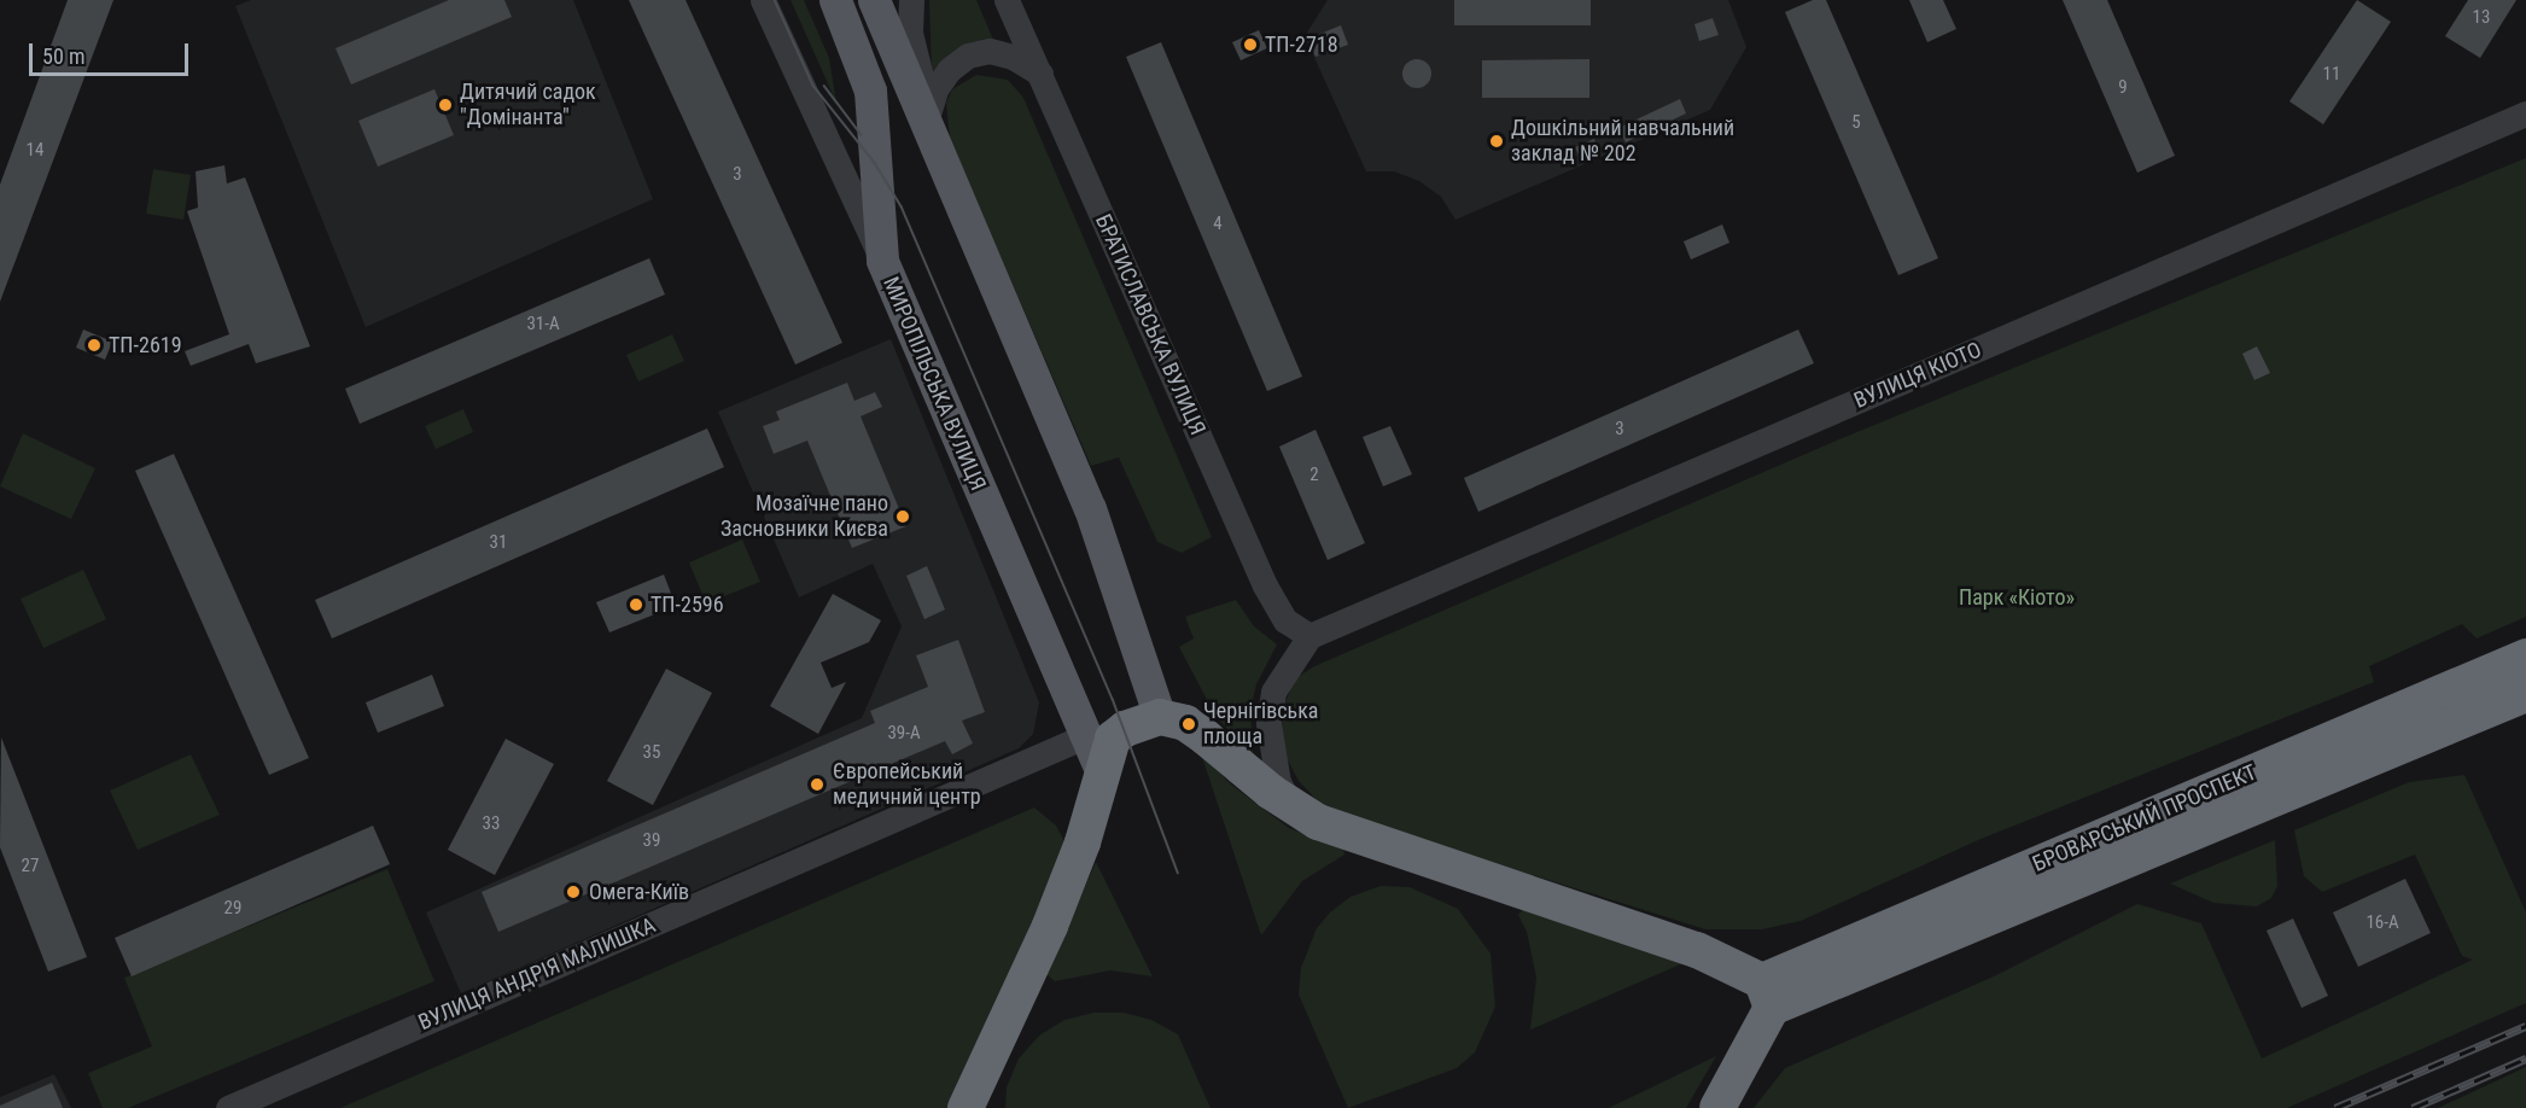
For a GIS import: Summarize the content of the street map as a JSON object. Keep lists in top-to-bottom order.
{
  "streets": {
    "highway": ["БРОВАРСЬКИЙ ПРОСПЕКТ"],
    "main road": ["МИРОПІЛЬСЬКА ВУЛИЦЯ"],
    "street": ["БРАТИСЛАВСЬКА ВУЛИЦЯ", "ВУЛИЦЯ КІОТО", "ВУЛИЦЯ АНДРІЯ МАЛИШКА"]
  },
  "crossings": [
    ["БРАТИСЛАВСЬКА ВУЛИЦЯ", "ВУЛИЦЯ КІОТО"],
    ["МИРОПІЛЬСЬКА ВУЛИЦЯ", "ВУЛИЦЯ АНДРІЯ МАЛИШКА"]
  ],
  "parks": ["Парк «Кіото»"],
  "places": [
    "ТП-2718",
    "Дитячий садок \"Домінанта\"",
    "Дошкільний навчальний заклад № 202",
    "ТП-2619",
    "Мозаїчне пано Засновники Києва",
    "ТП-2596",
    "Чернігівська площа",
    "Європейський медичний центр",
    "Омега-Київ"
  ],
  "house_numbers": [
    "13",
    "11",
    "9",
    "5",
    "14",
    "3",
    "4",
    "31-А",
    "3",
    "2",
    "31",
    "39-А",
    "35",
    "33",
    "39",
    "27",
    "29",
    "16-А"
  ],
  "scale_bar": "50 m"
}
